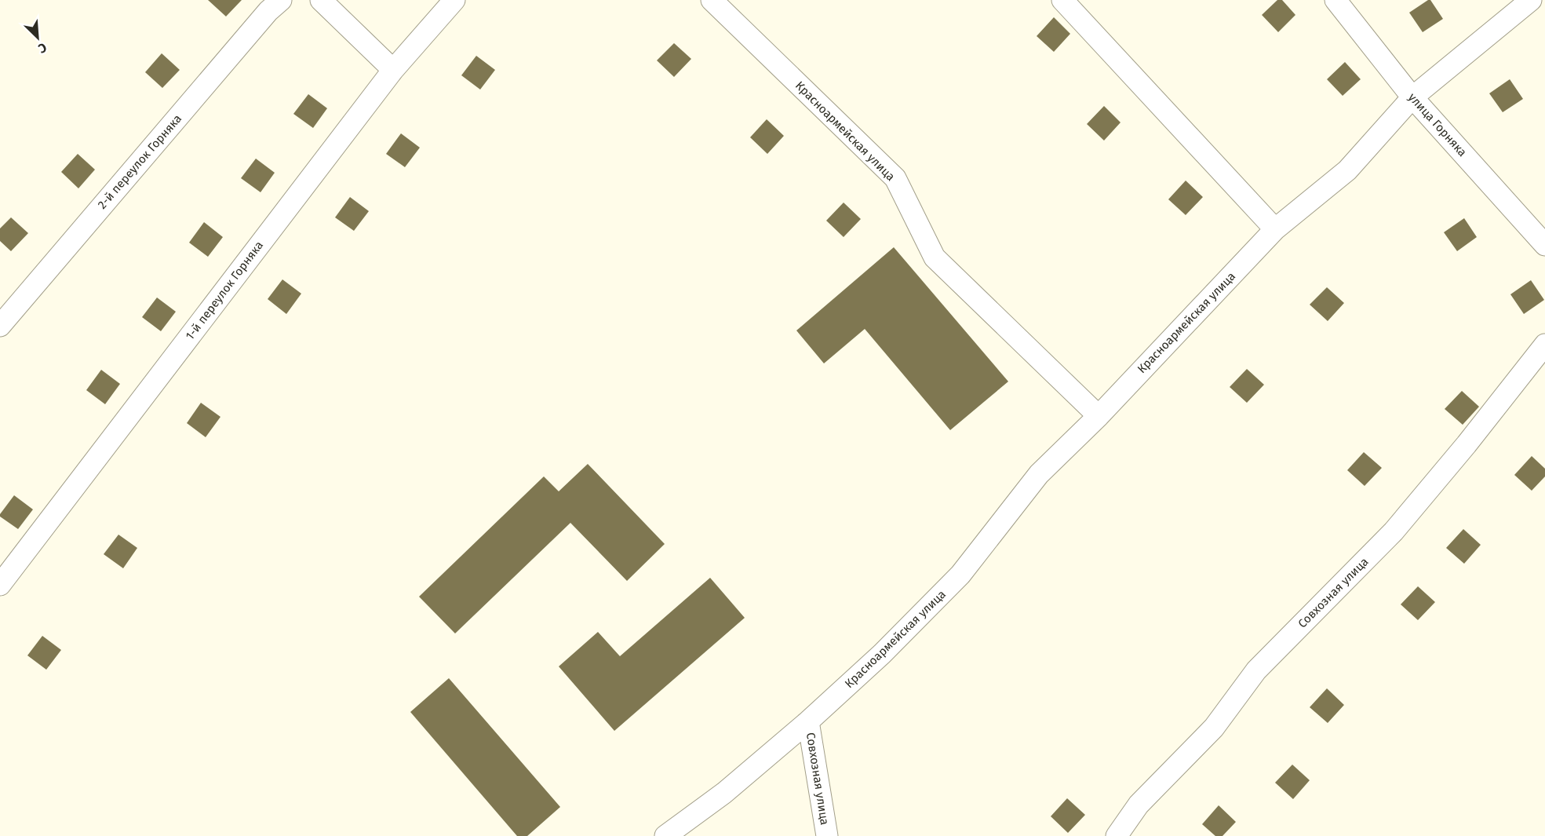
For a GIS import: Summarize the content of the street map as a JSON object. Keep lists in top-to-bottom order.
{
  "streets": {
    "street": [
      "улица Горняка",
      "Красноармейская улица",
      "2-й переулок Горняка",
      "1-й переулок Горняка",
      "Совхозная улица"
    ]
  },
  "crossings": [
    ["улица Горняка", "Красноармейская улица"],
    ["Красноармейская улица", "Совхозная улица"]
  ],
  "north": "bottom right"
}
